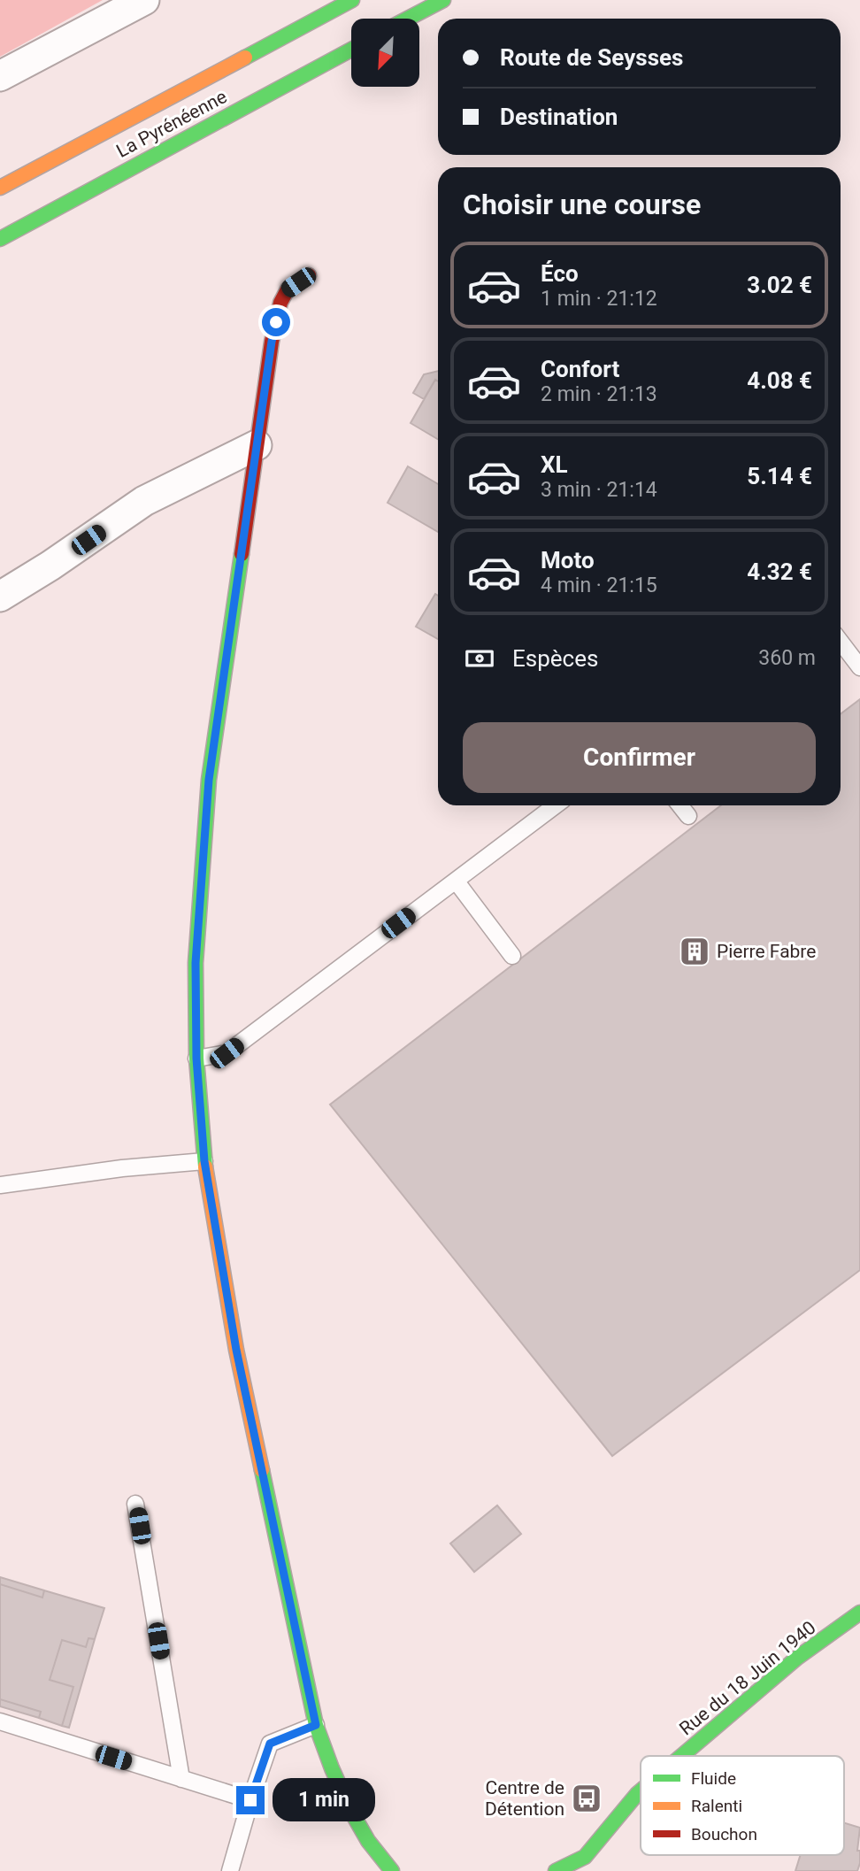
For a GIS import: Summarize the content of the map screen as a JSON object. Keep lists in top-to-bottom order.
{
  "streets": {
    "main road": ["La Pyrénéenne", "Rue du 18 Juin 1940"]
  },
  "places": {
    "building": ["Pierre Fabre"],
    "bus stop": ["Centre de Détention"]
  },
  "legend": ["Fluide", "Ralenti", "Bouchon"],
  "north": "bottom left",
  "page": {
    "banner": ["Route de Seysses", "Destination"],
    "heading": "Choisir une course",
    "list": [
      {
        "name": "Éco",
        "note": "1 min · 21:12",
        "value": "3.02 €"
      },
      {
        "name": "Confort",
        "note": "2 min · 21:13",
        "value": "4.08 €"
      },
      {
        "name": "XL",
        "note": "3 min · 21:14",
        "value": "5.14 €"
      },
      {
        "name": "Moto",
        "note": "4 min · 21:15",
        "value": "4.32 €"
      }
    ],
    "pay": ["Espèces", "360 m"],
    "buttons": "Confirmer",
    "bubble": "1 min"
  }
}
